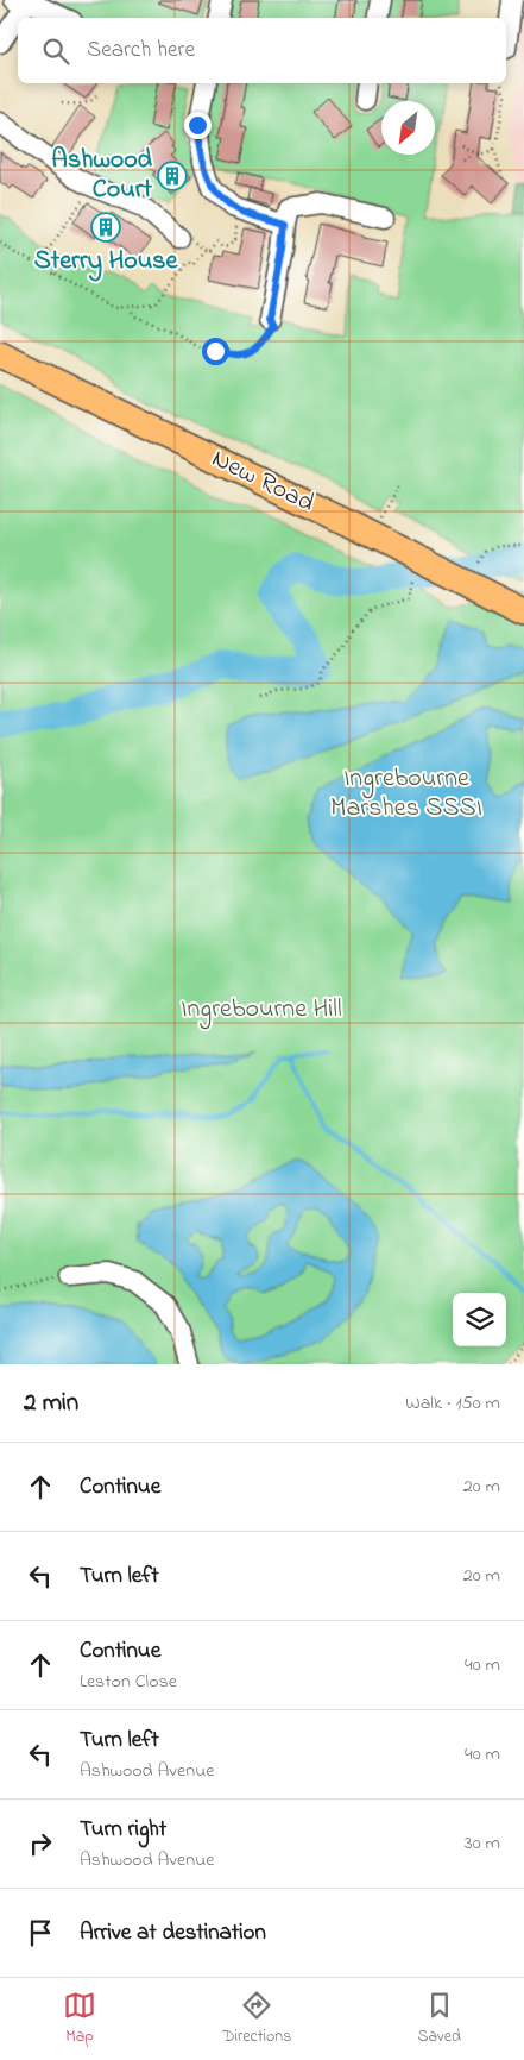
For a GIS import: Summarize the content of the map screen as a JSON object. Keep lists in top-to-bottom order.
{
  "streets": {
    "main road": ["New Road"]
  },
  "parks": ["Ingrebourne Marshes SSSI", "Ingrebourne Hill"],
  "places": {
    "building": ["Ashwood Court", "Sterry House"]
  },
  "north": "bottom left",
  "page": {
    "search": "Search here",
    "heading": ["2 min", "Walk · 150 m"],
    "list": [
      ["Continue", "20 m"],
      ["Turn left", "20 m"],
      ["Continue", "Leston Close", "40 m"],
      ["Turn left", "Ashwood Avenue", "40 m"],
      ["Turn right", "Ashwood Avenue", "30 m"],
      "Arrive at destination"
    ],
    "nav": ["Map", "Directions", "Saved"]
  }
}
